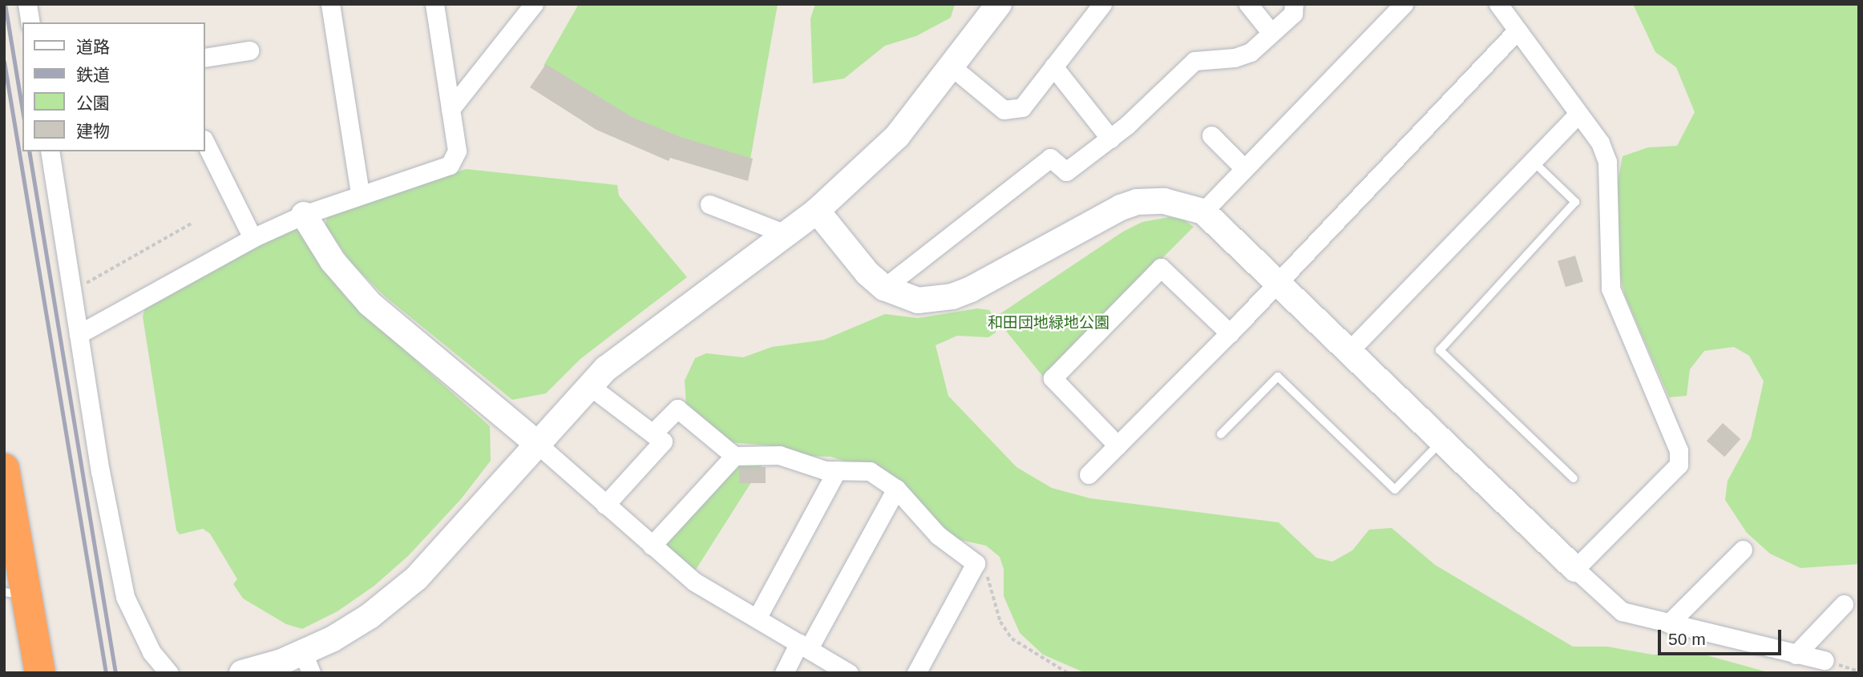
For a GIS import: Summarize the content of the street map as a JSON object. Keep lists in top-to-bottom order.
{
  "parks": ["和田団地緑地公園"],
  "legend": [
    "道路",
    "鉄道",
    "公園",
    "建物"
  ],
  "scale_bar": "50 m"
}
